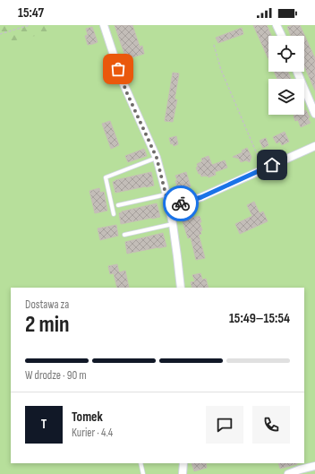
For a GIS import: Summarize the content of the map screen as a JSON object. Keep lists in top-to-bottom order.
{
  "page": {
    "status": "15:47",
    "heading": ["2 min", "Dostawa za", "15:49–15:54"],
    "panel": ["Tomek", "Kurier · 4.4"],
    "bar": "W drodze · 90 m",
    "round": "T"
  }
}
